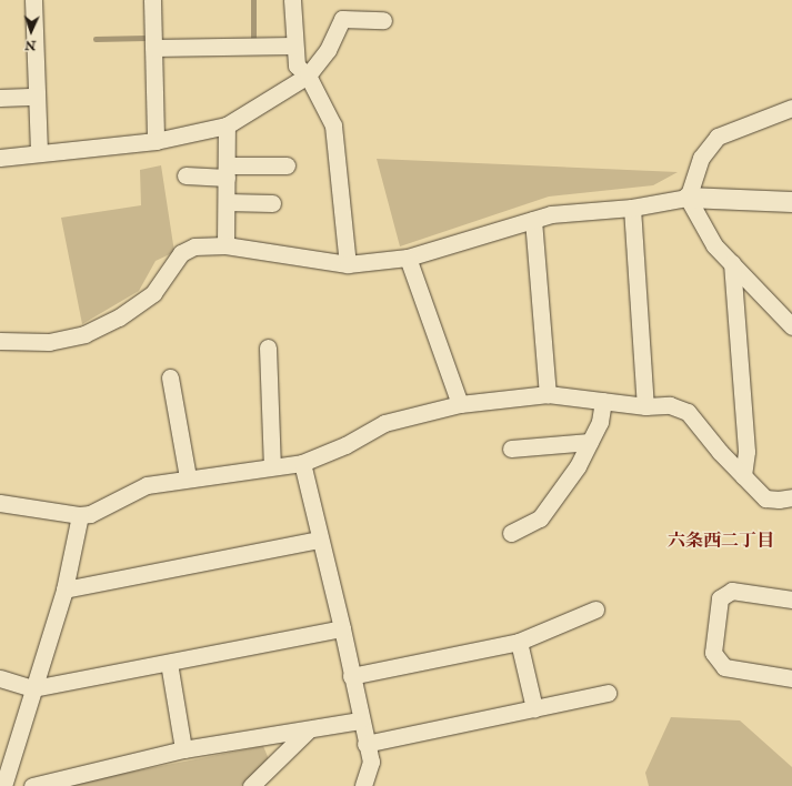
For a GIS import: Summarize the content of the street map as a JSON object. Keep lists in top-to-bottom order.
{
  "districts": ["六条西二丁目"],
  "north": "bottom"
}
